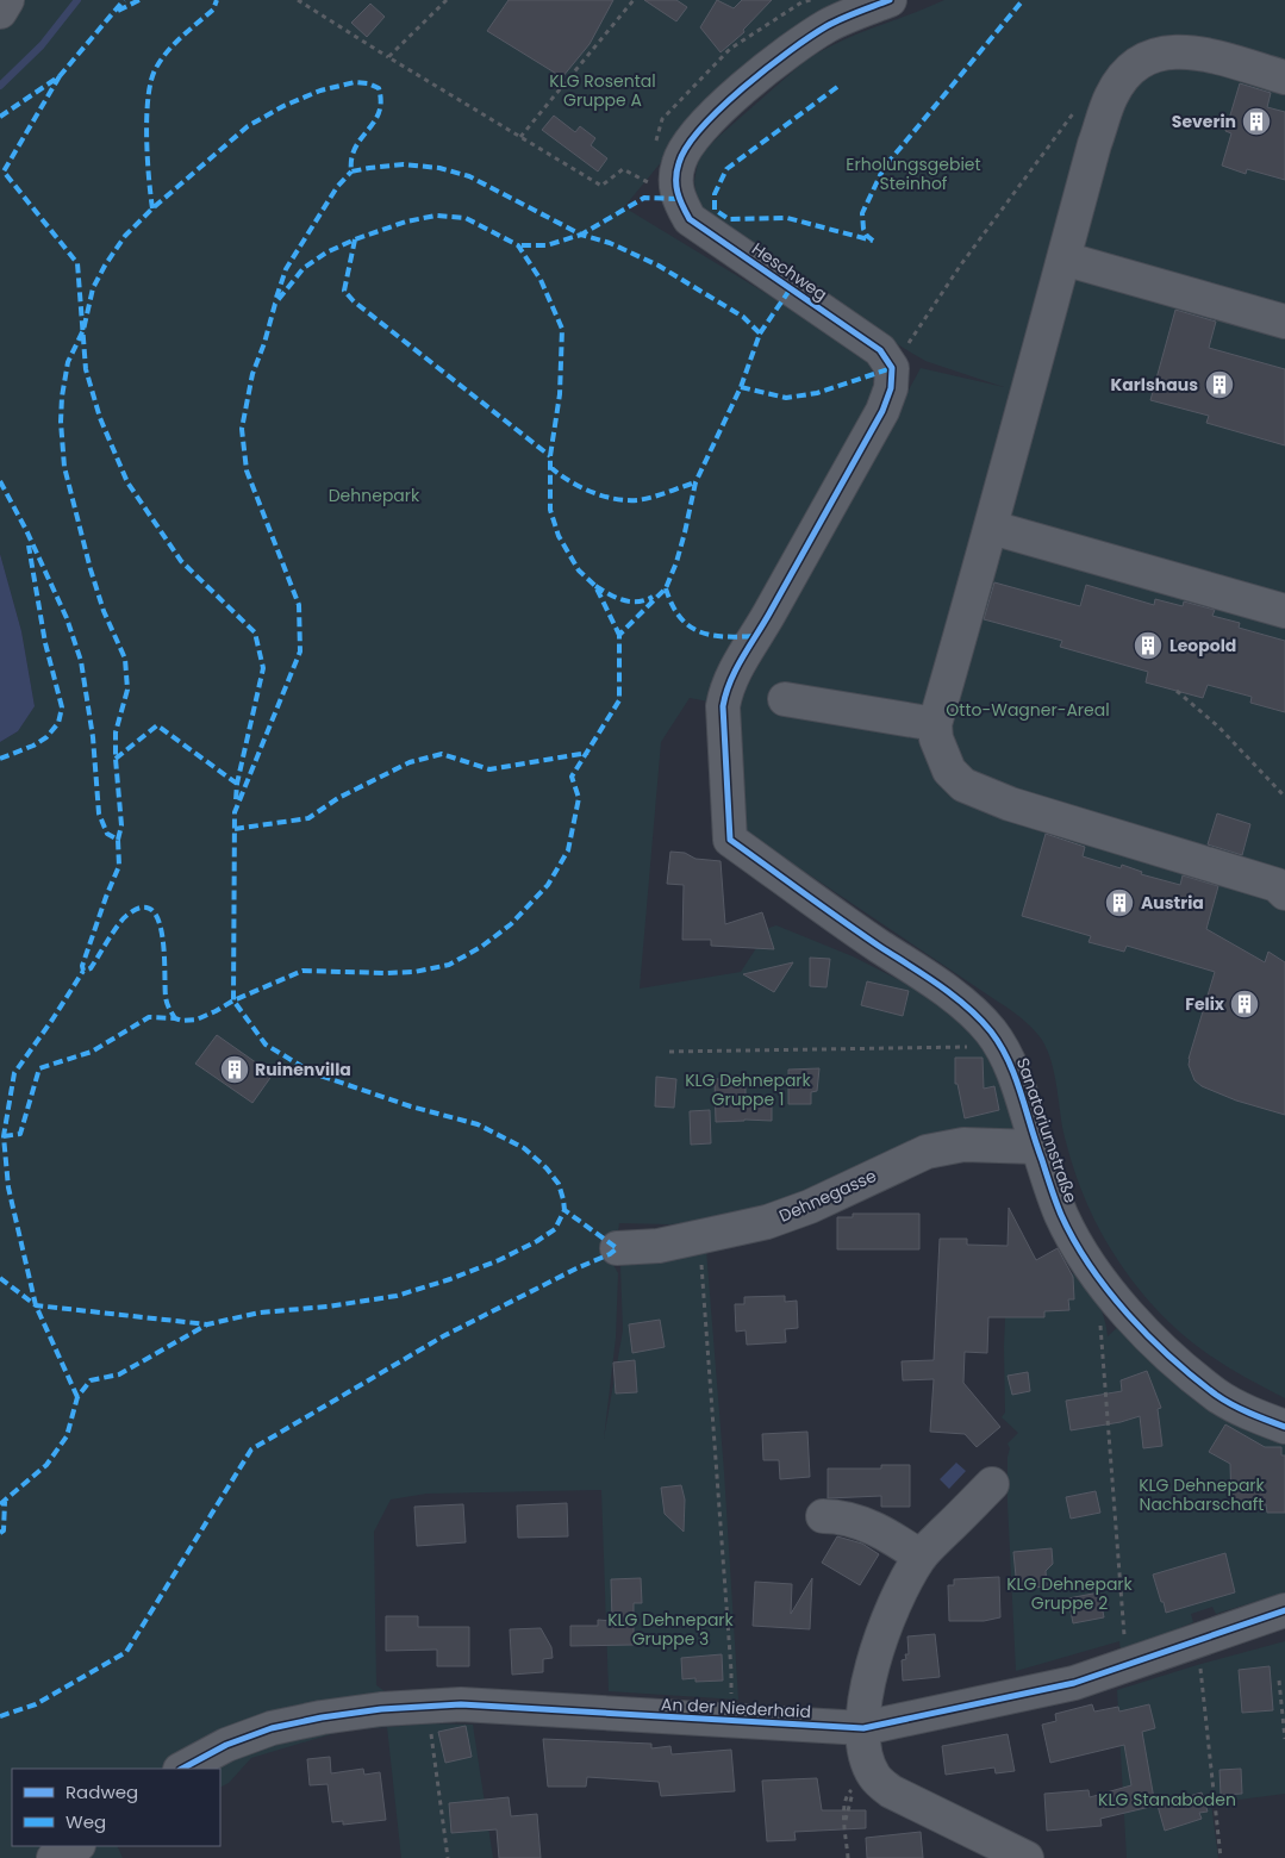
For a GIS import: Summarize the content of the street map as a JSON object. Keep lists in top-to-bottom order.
{
  "streets": {
    "street": [
      "Heschweg",
      "Sanatoriumstraße",
      "Dehnegasse",
      "An der Niederhaid"
    ]
  },
  "crossings": [
    ["Heschweg", "Sanatoriumstraße"],
    ["Sanatoriumstraße", "Dehnegasse"]
  ],
  "parks": [
    "KLG Rosental Gruppe A",
    "Erholungsgebiet Steinhof",
    "Dehnepark",
    "Otto-Wagner-Areal",
    "KLG Dehnepark Gruppe 1",
    "KLG Dehnepark Nachbarschaft",
    "KLG Dehnepark Gruppe 2",
    "KLG Dehnepark Gruppe 3",
    "KLG Stanaboden"
  ],
  "places": {
    "building": [
      "Severin",
      "Karlshaus",
      "Leopold",
      "Austria",
      "Felix",
      "Ruinenvilla"
    ]
  },
  "legend": ["Radweg", "Weg"]
}
